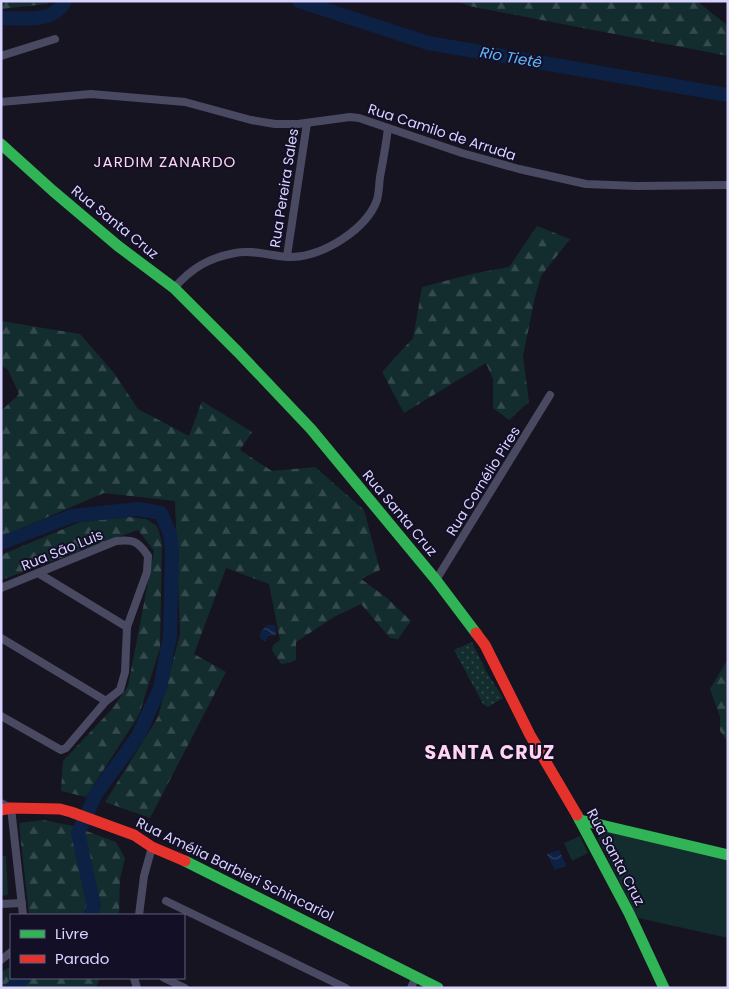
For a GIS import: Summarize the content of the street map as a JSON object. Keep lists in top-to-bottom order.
{
  "streets": {
    "street": [
      "Rua Camilo de Arruda",
      "Rua Pereira Sales",
      "Rua Santa Cruz",
      "Rua Cornélio Pires",
      "Rua São Luis",
      "Rua Amélia Barbieri Schincariol"
    ]
  },
  "crossings": [
    ["Rua Camilo de Arruda", "Rua Pereira Sales"],
    ["Rua Santa Cruz", "Rua Cornélio Pires"]
  ],
  "districts": ["JARDIM ZANARDO", "SANTA CRUZ"],
  "water": ["Rio Tietê"],
  "legend": ["Livre", "Parado"]
}
